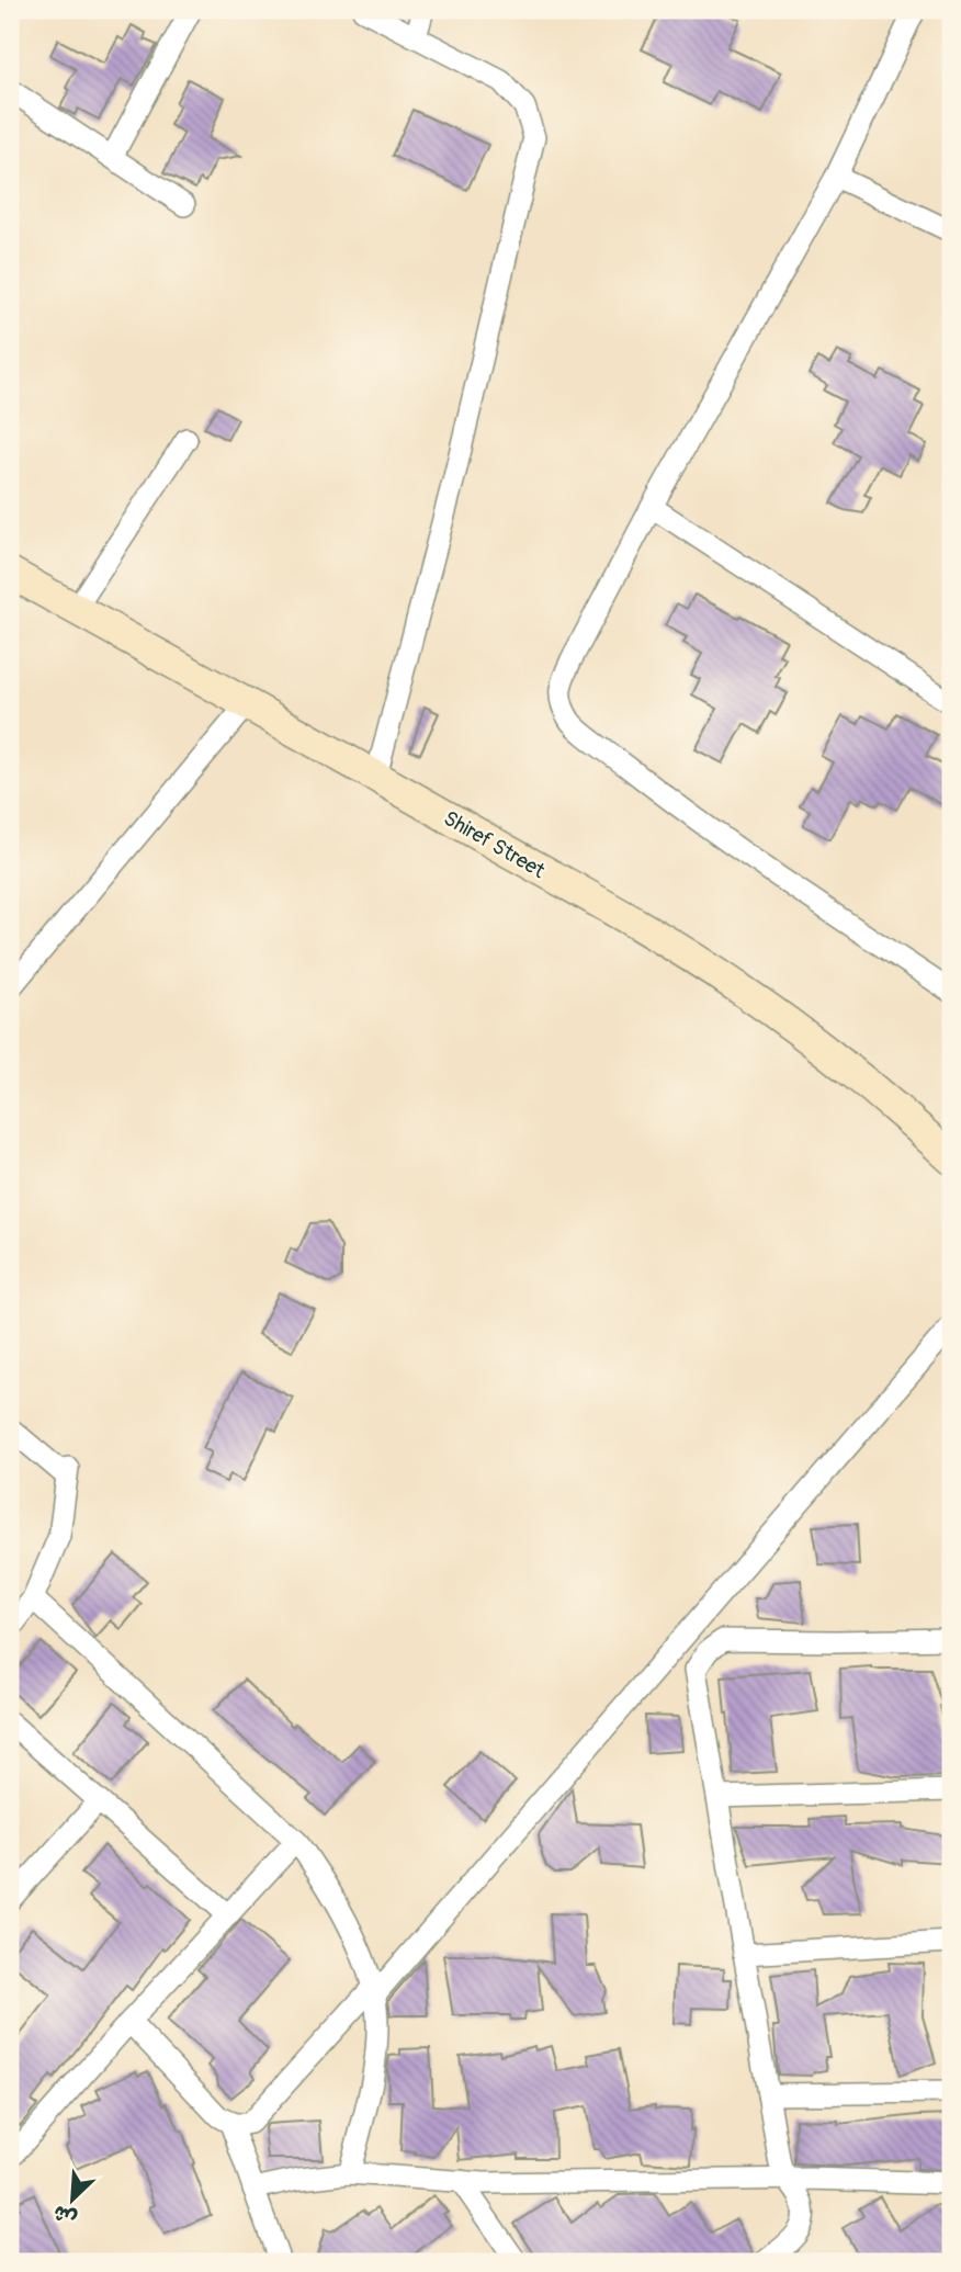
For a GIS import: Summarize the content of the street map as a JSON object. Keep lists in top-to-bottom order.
{
  "streets": {
    "main road": ["Shiref Street"]
  },
  "north": "bottom left"
}
